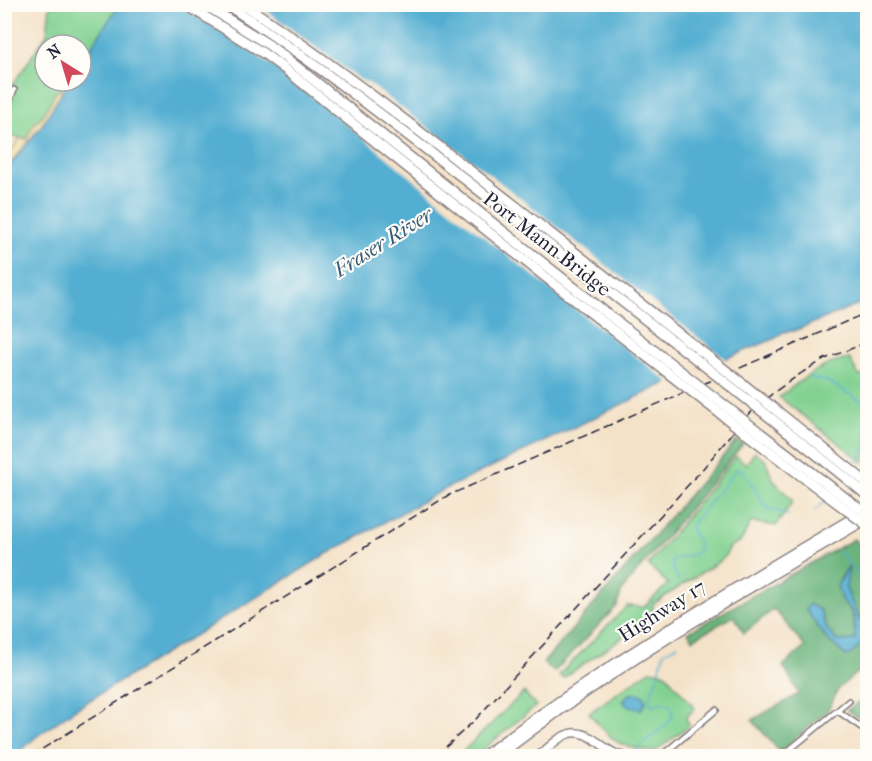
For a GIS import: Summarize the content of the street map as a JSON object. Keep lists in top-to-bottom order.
{
  "streets": {
    "highway": ["Port Mann Bridge", "Highway 17"]
  },
  "crossings": [
    ["Port Mann Bridge", "Highway 17"]
  ],
  "water": ["Fraser River"],
  "north": "top left"
}
